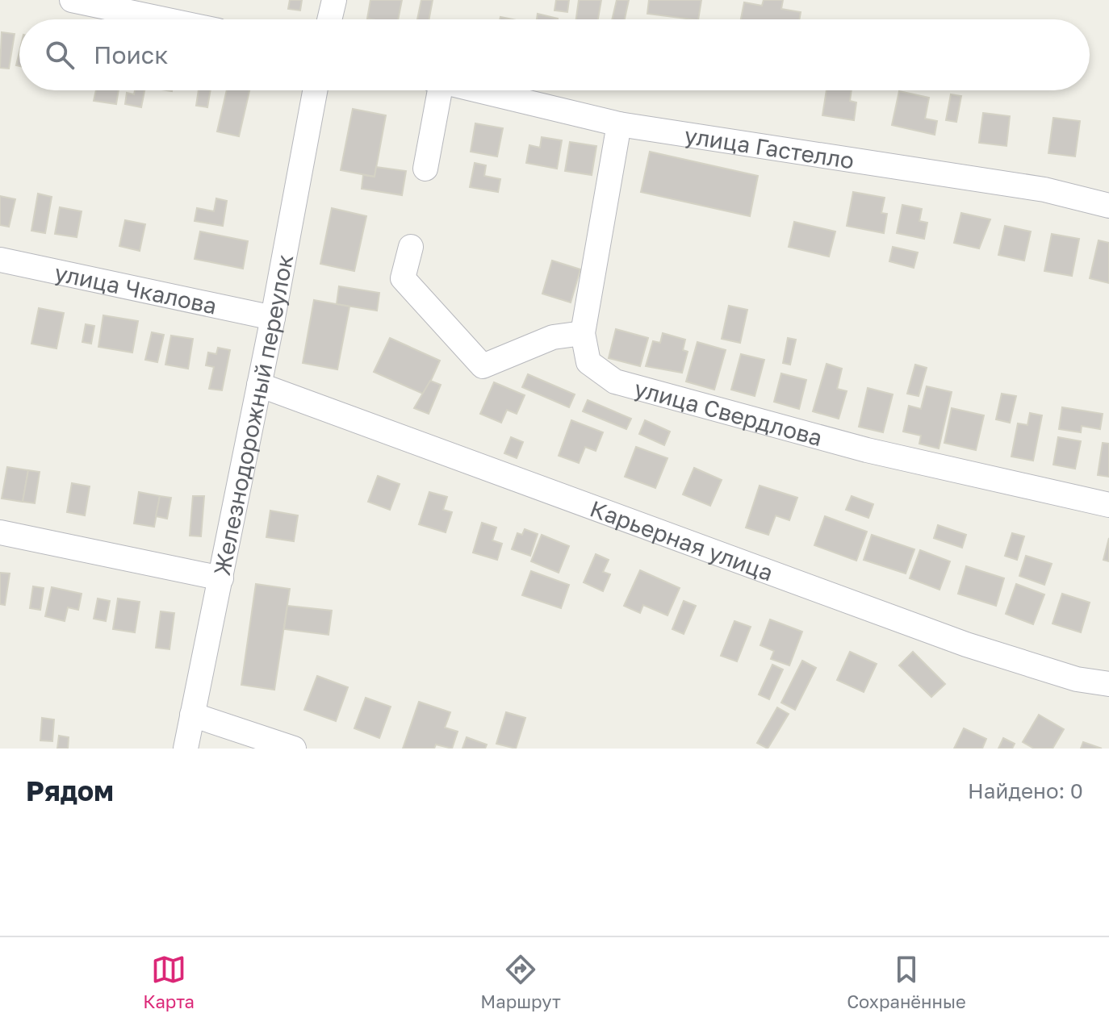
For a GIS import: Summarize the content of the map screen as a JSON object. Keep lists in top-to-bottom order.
{
  "streets": {
    "street": [
      "улица Гастелло",
      "улица Чкалова",
      "улица Свердлова",
      "Железнодорожный переулок",
      "Карьерная улица"
    ]
  },
  "crossings": [
    ["улица Гастелло", "улица Свердлова"],
    ["улица Чкалова", "Железнодорожный переулок"],
    ["Железнодорожный переулок", "Карьерная улица"]
  ],
  "page": {
    "search": "Поиск",
    "heading": ["Рядом", "Найдено: 0"],
    "nav": ["Карта", "Маршрут", "Сохранённые"]
  }
}
